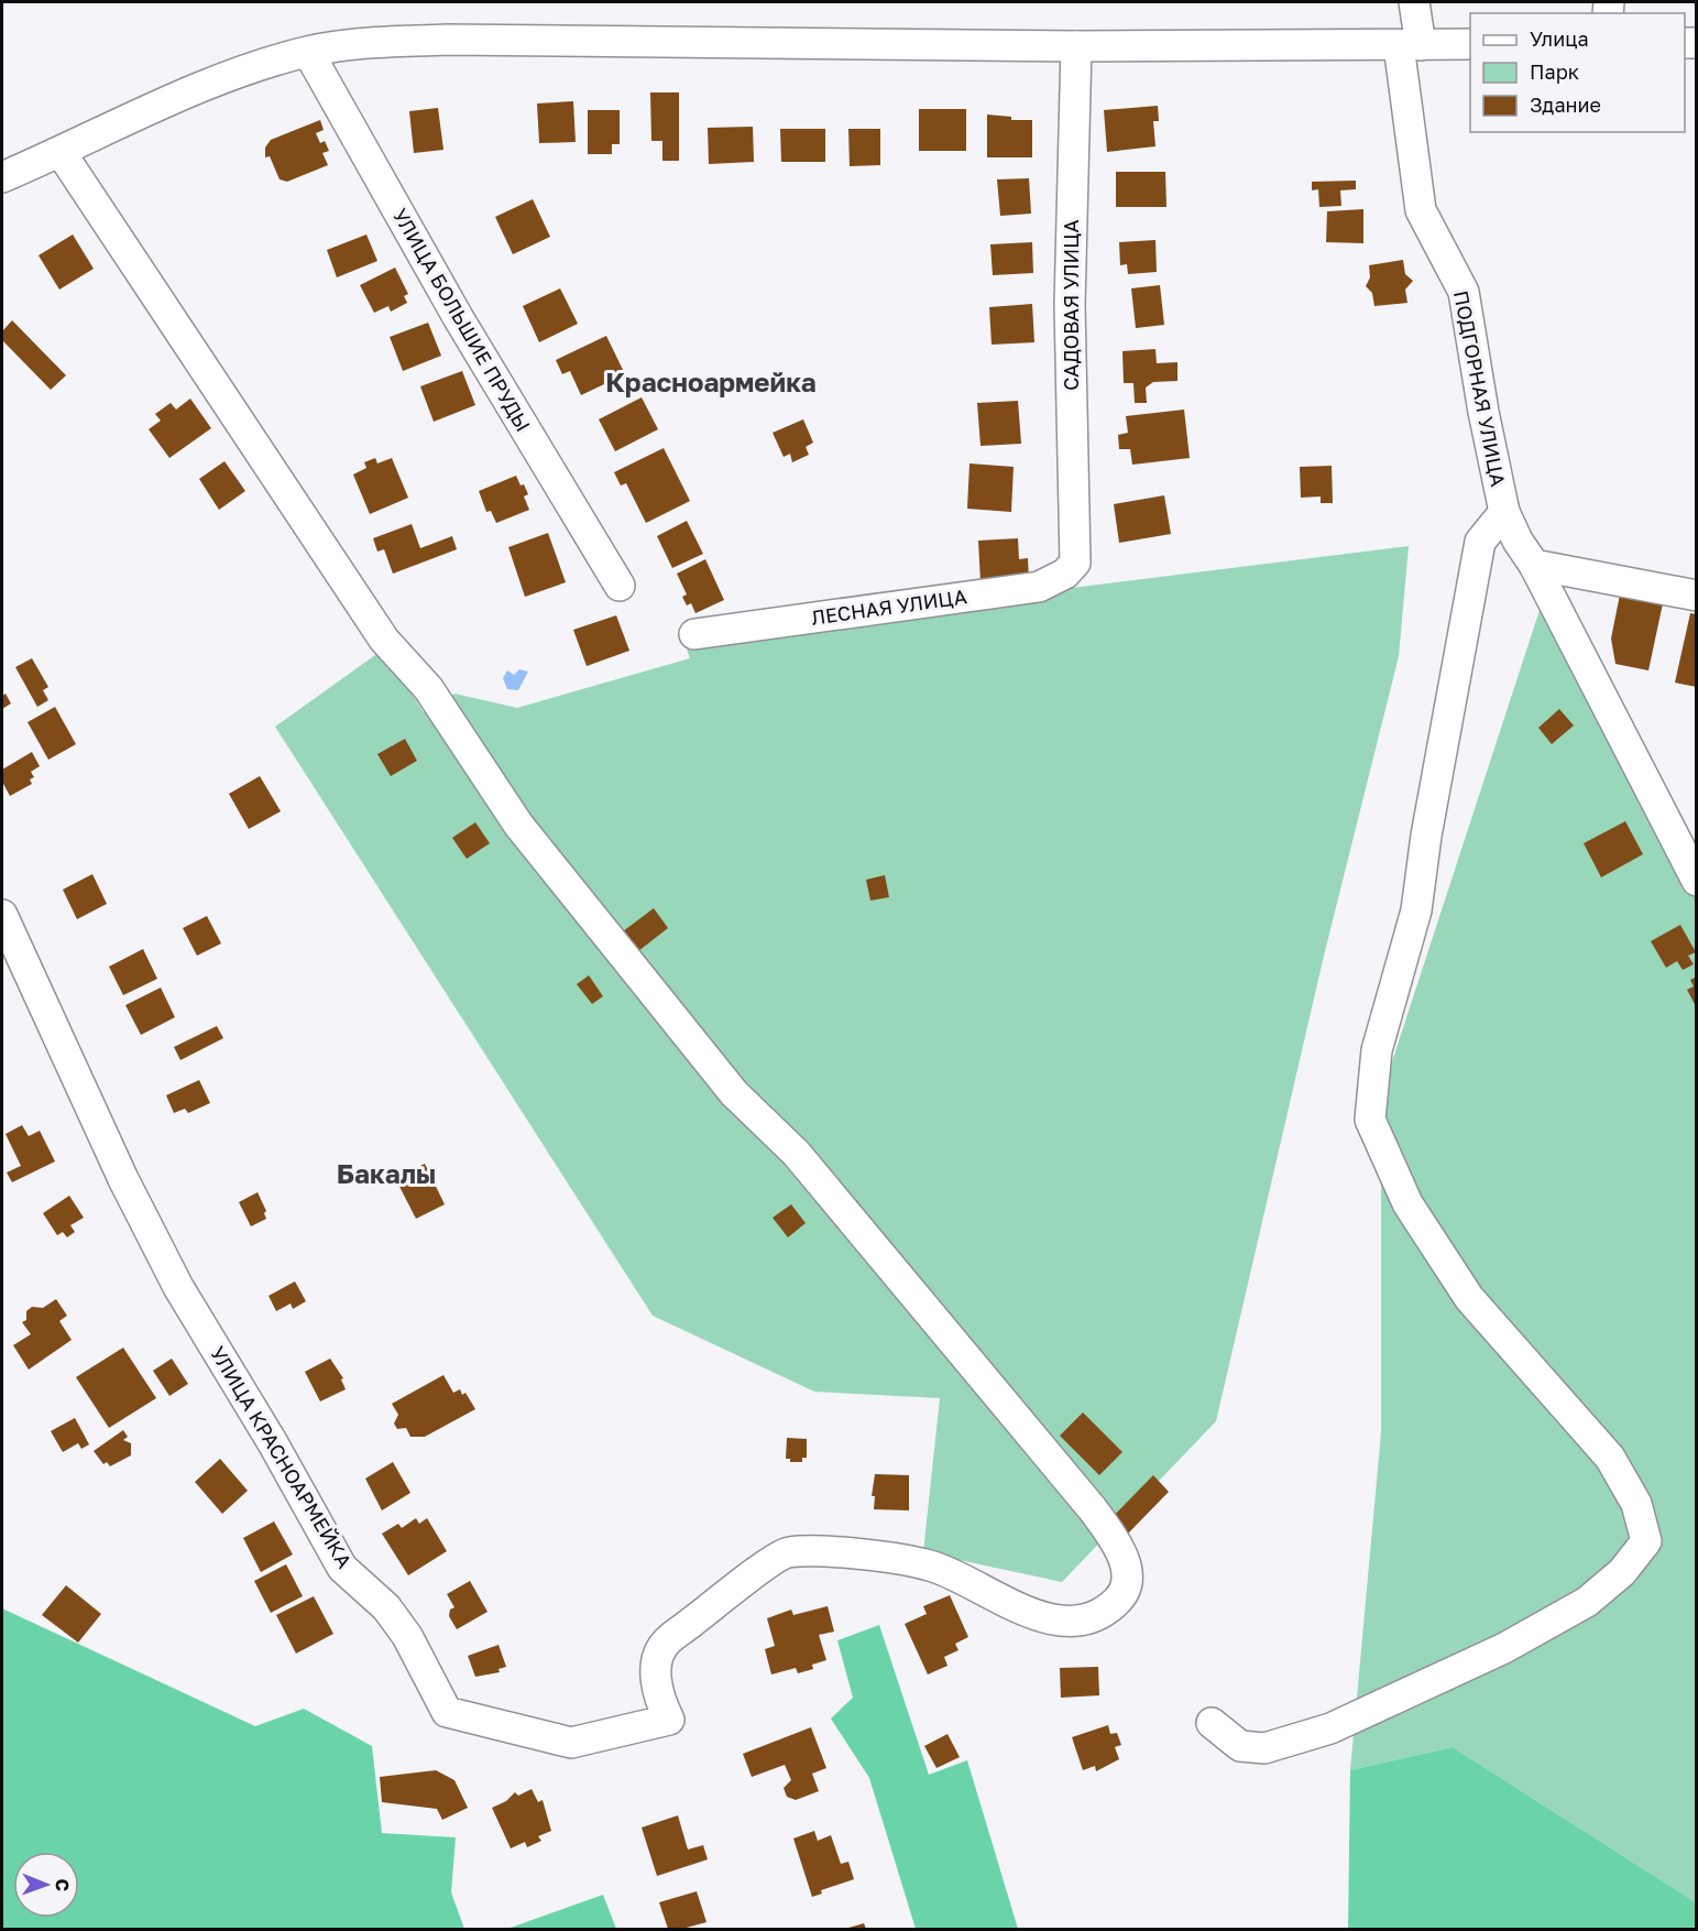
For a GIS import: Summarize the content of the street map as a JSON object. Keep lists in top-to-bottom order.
{
  "streets": {
    "street": [
      "САДОВАЯ УЛИЦА",
      "УЛИЦА БОЛЬШИЕ ПРУДЫ",
      "ПОДГОРНАЯ УЛИЦА",
      "ЛЕСНАЯ УЛИЦА",
      "УЛИЦА КРАСНОАРМЕЙКА"
    ]
  },
  "crossings": [
    ["САДОВАЯ УЛИЦА", "ЛЕСНАЯ УЛИЦА"]
  ],
  "districts": ["Красноармейка", "Бакалы"],
  "legend": ["Улица", "Парк", "Здание"],
  "north": "right"
}
